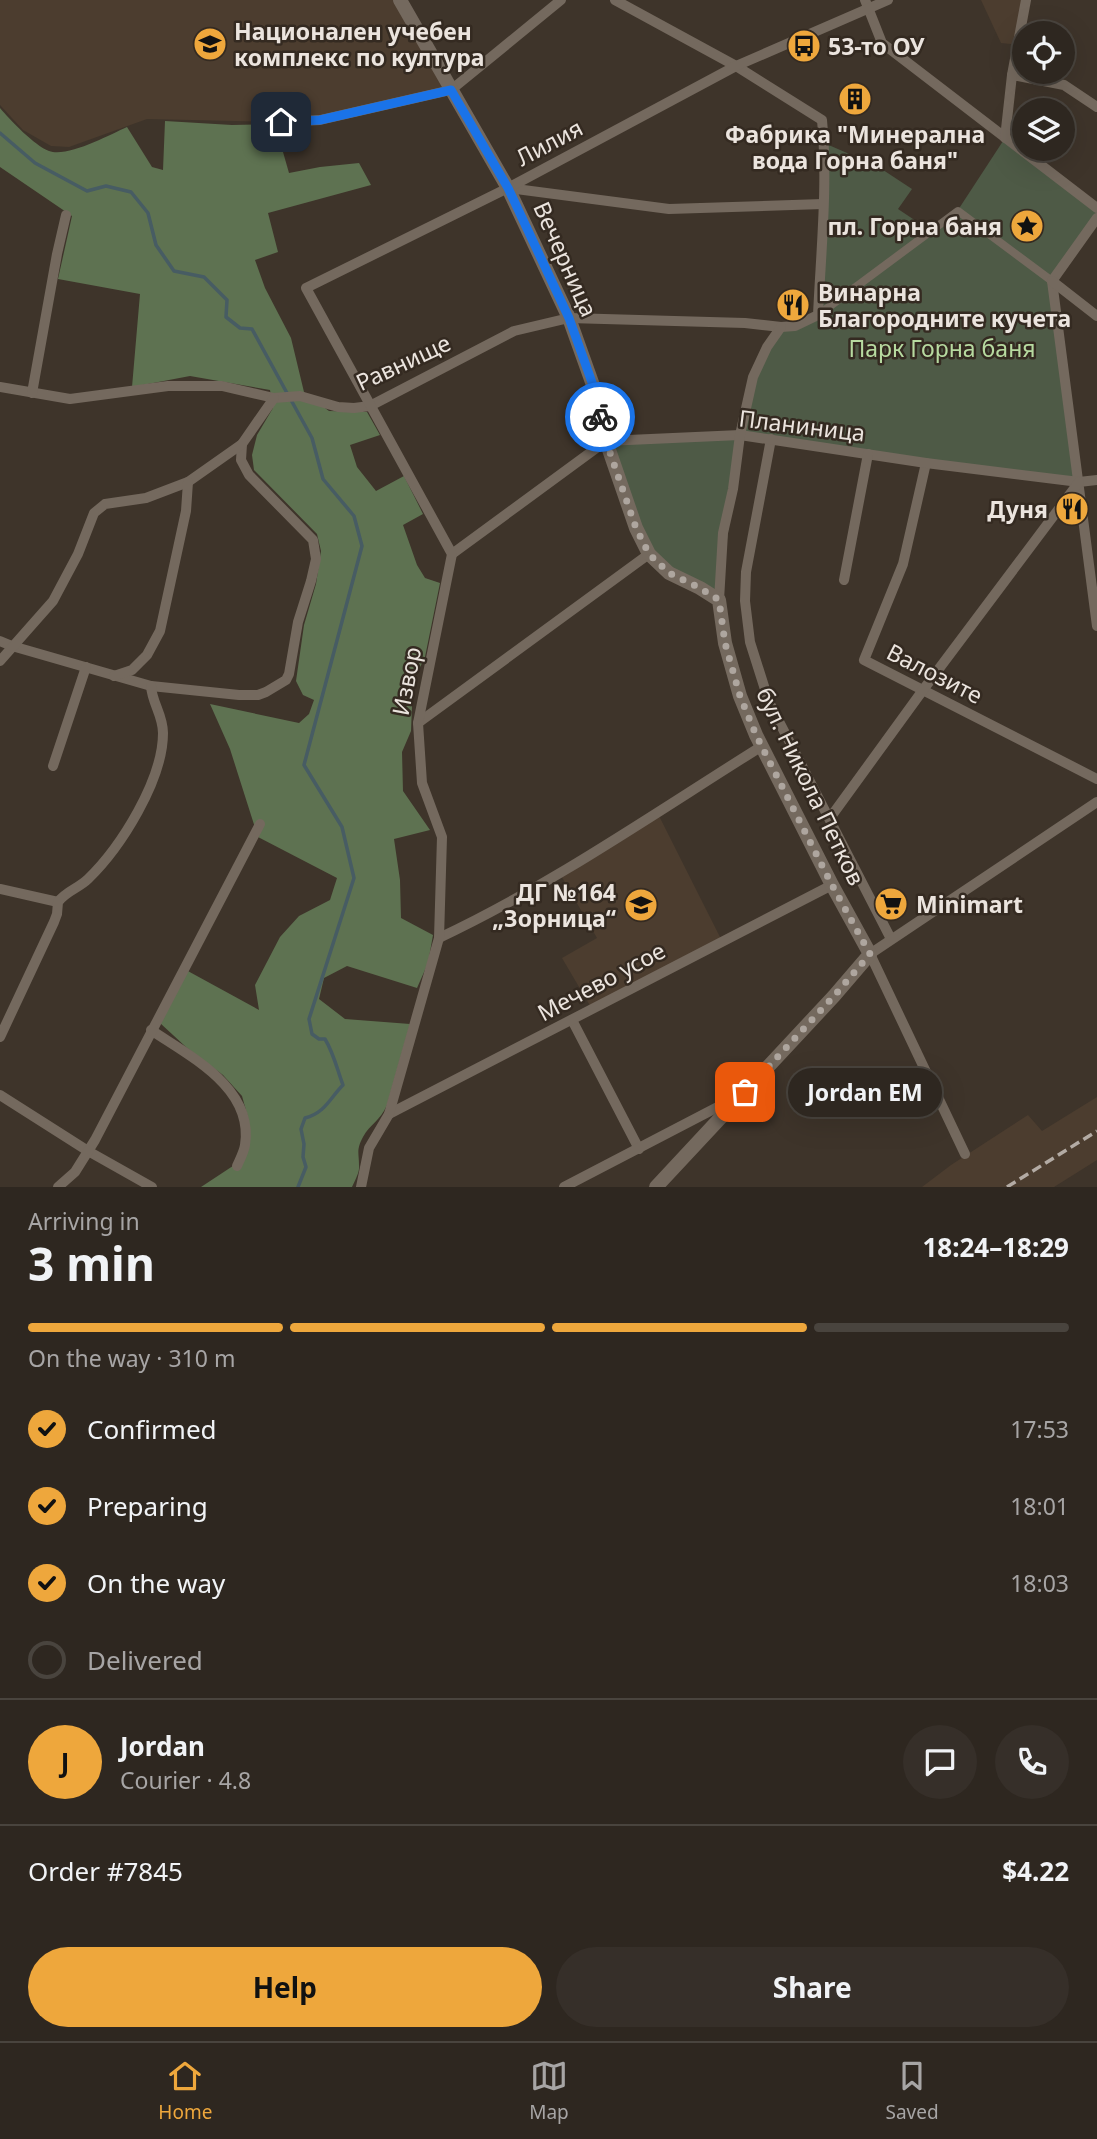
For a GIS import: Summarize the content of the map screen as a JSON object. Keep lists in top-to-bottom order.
{
  "streets": {
    "street": [
      "Лилия",
      "Вечерница",
      "Равнище",
      "Планиница",
      "Валозите",
      "Извор",
      "бул. Никола Петков",
      "Мечево усое"
    ]
  },
  "crossings": [
    ["Лилия", "Вечерница"],
    ["Лилия", "Равнище"],
    ["Вечерница", "Равнище"],
    ["Вечерница", "Планиница"],
    ["Вечерница", "бул. Никола Петков"],
    ["Равнище", "бул. Никола Петков"],
    ["Планиница", "Валозите"],
    ["Планиница", "бул. Никола Петков"],
    ["Извор", "Мечево усое"],
    ["бул. Никола Петков", "Мечево усое"]
  ],
  "parks": ["Парк Горна баня"],
  "places": {
    "school or university": ["Национален учебен комплекс по култура", "ДГ №164 „Зорница“"],
    "bus stop": ["53-то ОУ"],
    "building": ["Фабрика \"Минерална вода Горна баня\""],
    "place": ["пл. Горна баня"],
    "restaurant": ["Винарна Благородните кучета", "Дуня"],
    "supermarket": ["Minimart"],
    "other": ["Jordan EM"]
  },
  "page": {
    "bubble": "Jordan EM",
    "heading": ["3 min", "Arriving in", "18:24–18:29"],
    "panel": [
      "Jordan",
      "Courier · 4.8",
      "Order #7845",
      "$4.22"
    ],
    "bar": "On the way · 310 m",
    "list": [
      ["Confirmed", "17:53"],
      ["Preparing", "18:01"],
      ["On the way", "18:03"],
      "Delivered"
    ],
    "round": "J",
    "buttons": ["Help", "Share"],
    "tabs": ["Home", "Map", "Saved"]
  }
}
